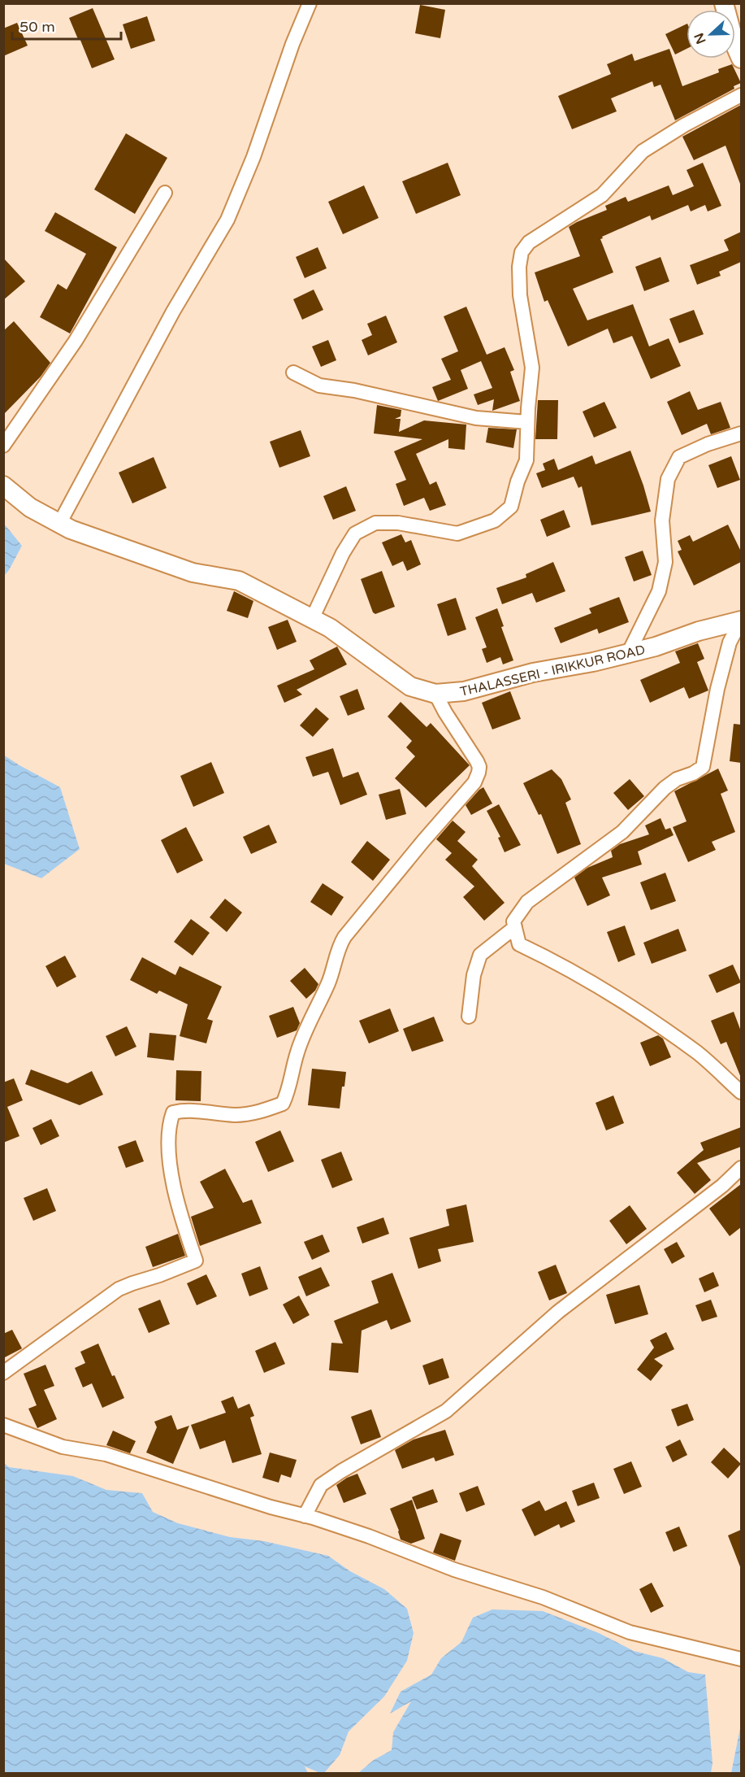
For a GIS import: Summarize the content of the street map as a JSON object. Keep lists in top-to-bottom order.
{
  "streets": {
    "main road": ["THALASSERI - IRIKKUR ROAD"]
  },
  "scale_bar": "50 m",
  "north": "left"
}
